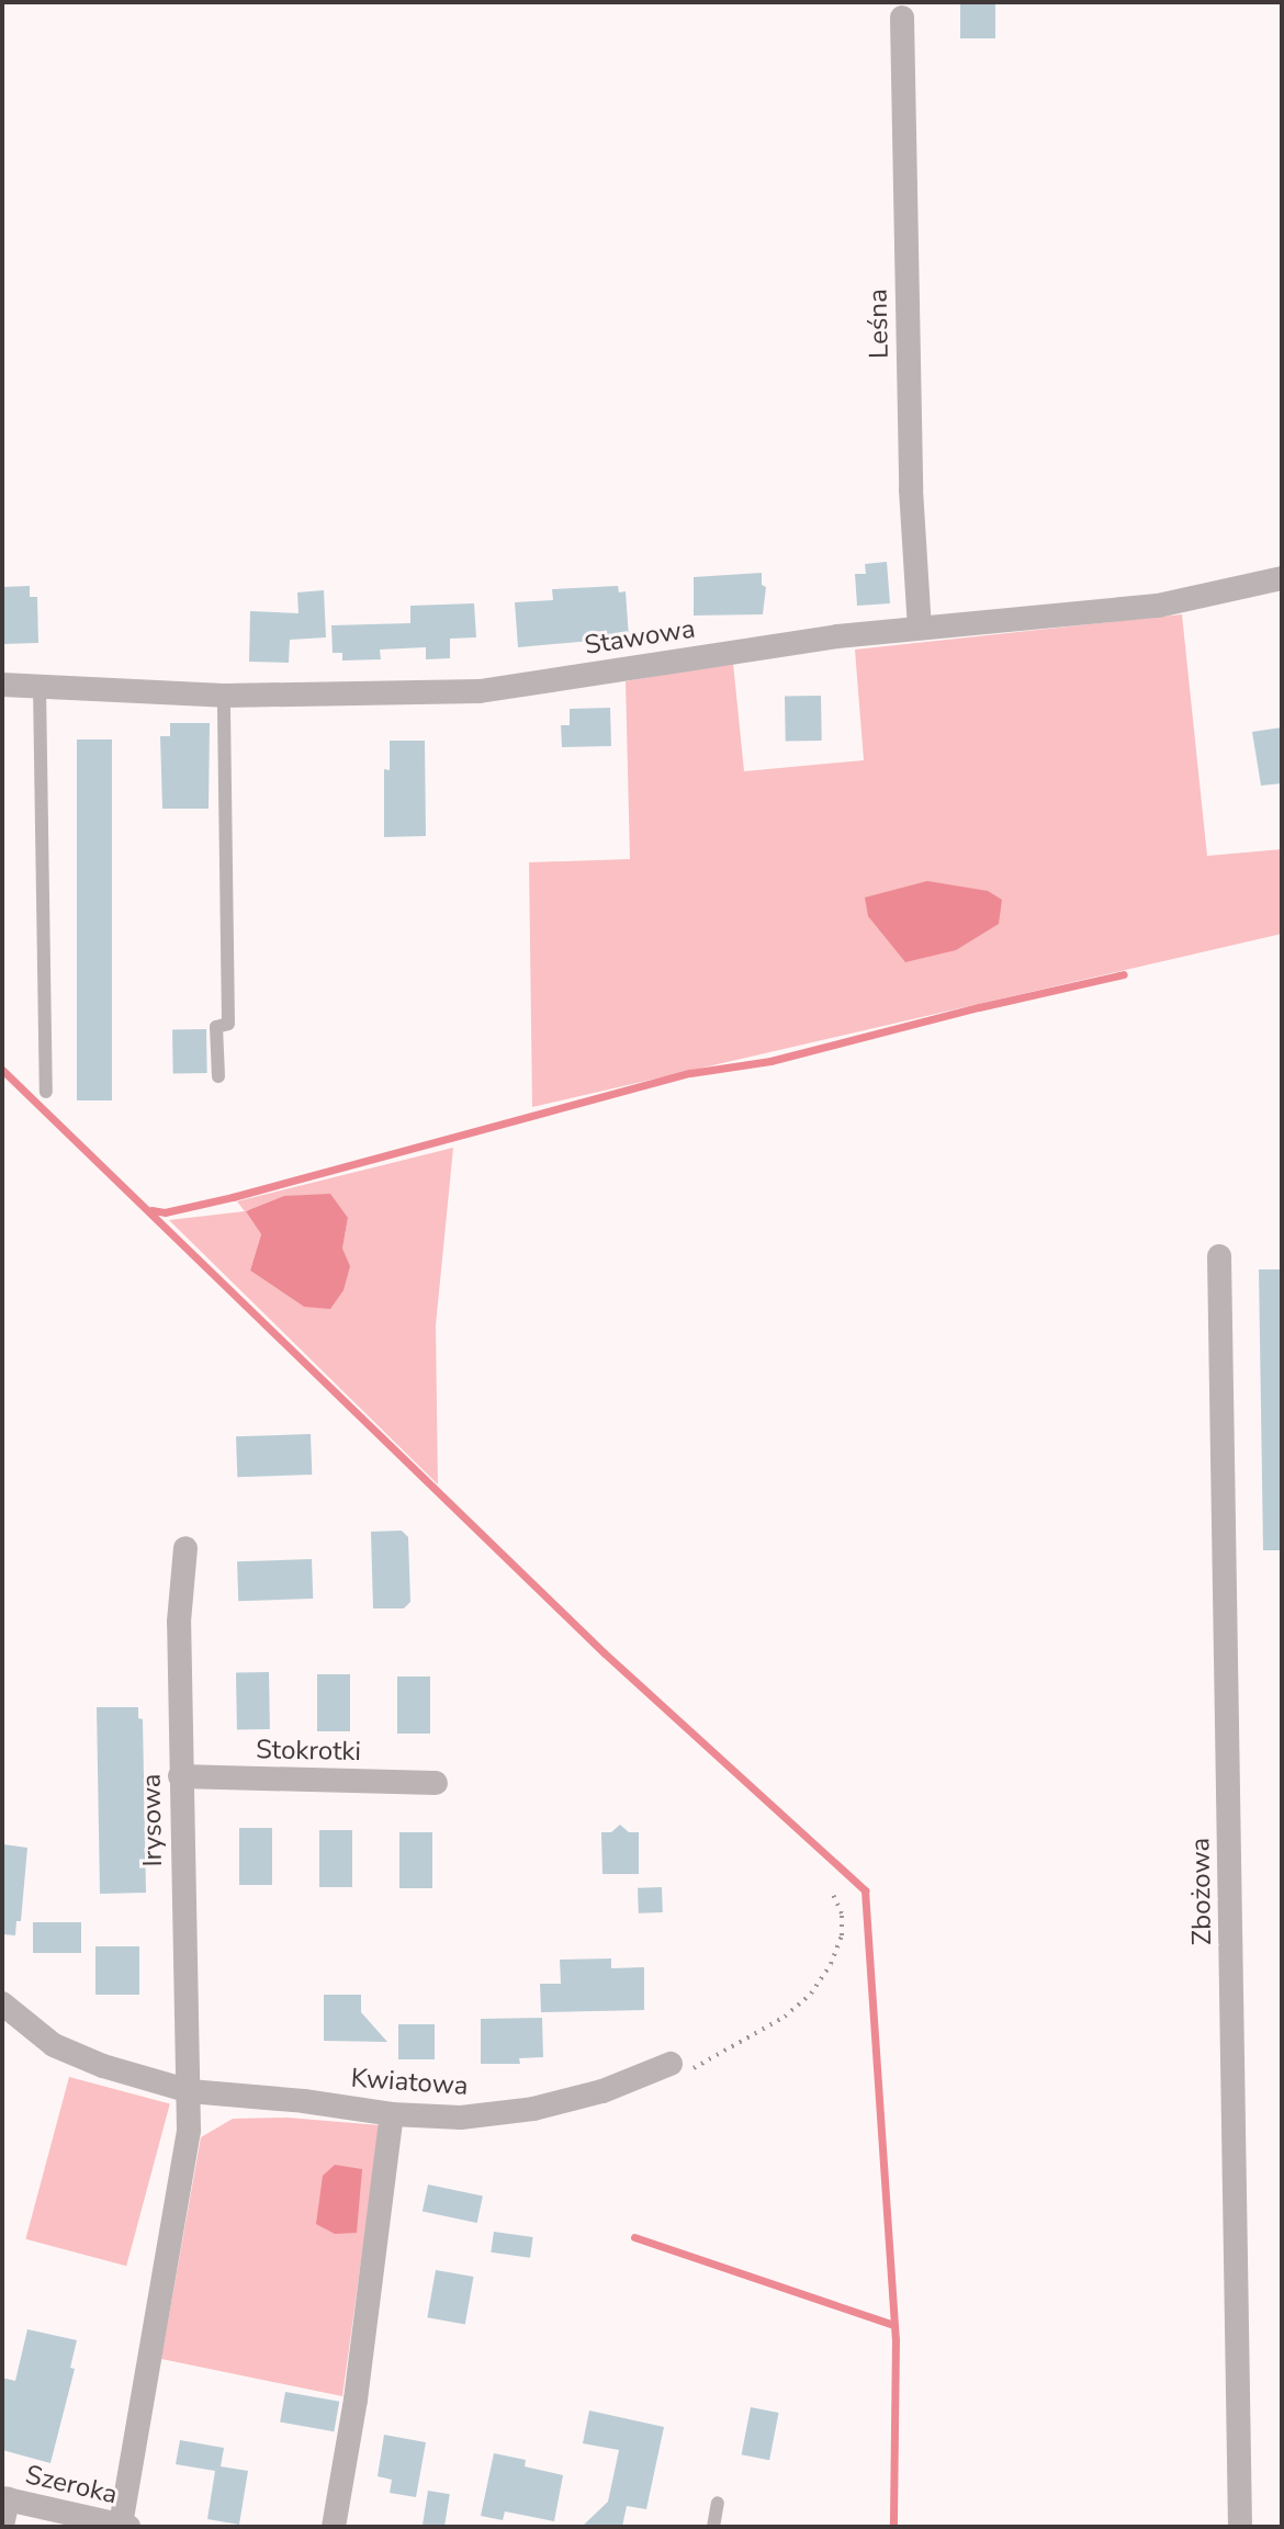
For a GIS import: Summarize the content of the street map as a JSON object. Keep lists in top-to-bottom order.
{
  "streets": {
    "street": [
      "Leśna",
      "Stawowa",
      "Stokrotki",
      "Irysowa",
      "Zbożowa",
      "Kwiatowa",
      "Szeroka"
    ]
  },
  "crossings": [
    ["Leśna", "Stawowa"],
    ["Stokrotki", "Irysowa"],
    ["Irysowa", "Kwiatowa"]
  ]
}
